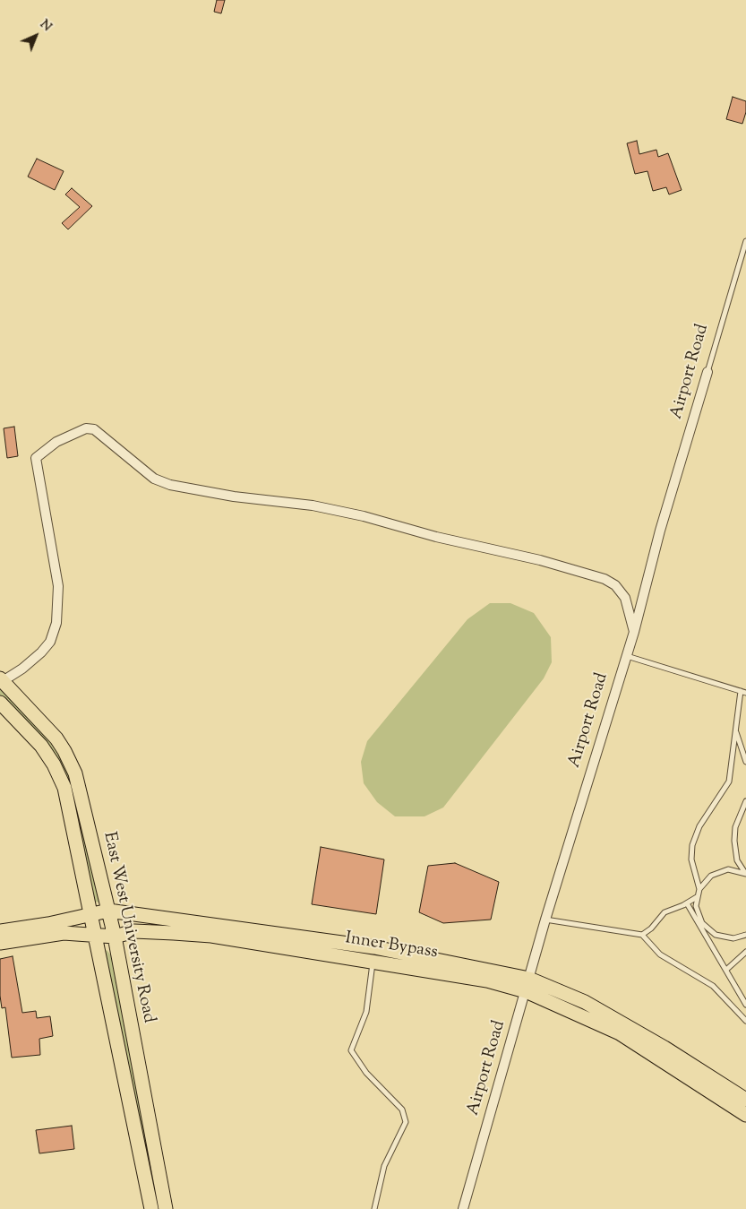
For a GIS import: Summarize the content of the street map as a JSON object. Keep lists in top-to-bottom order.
{
  "streets": {
    "main road": ["East West University Road", "Inner Bypass"],
    "street": ["Airport Road"]
  },
  "crossings": [
    ["Airport Road", "Inner Bypass"],
    ["East West University Road", "Inner Bypass"]
  ],
  "north": "top right"
}
